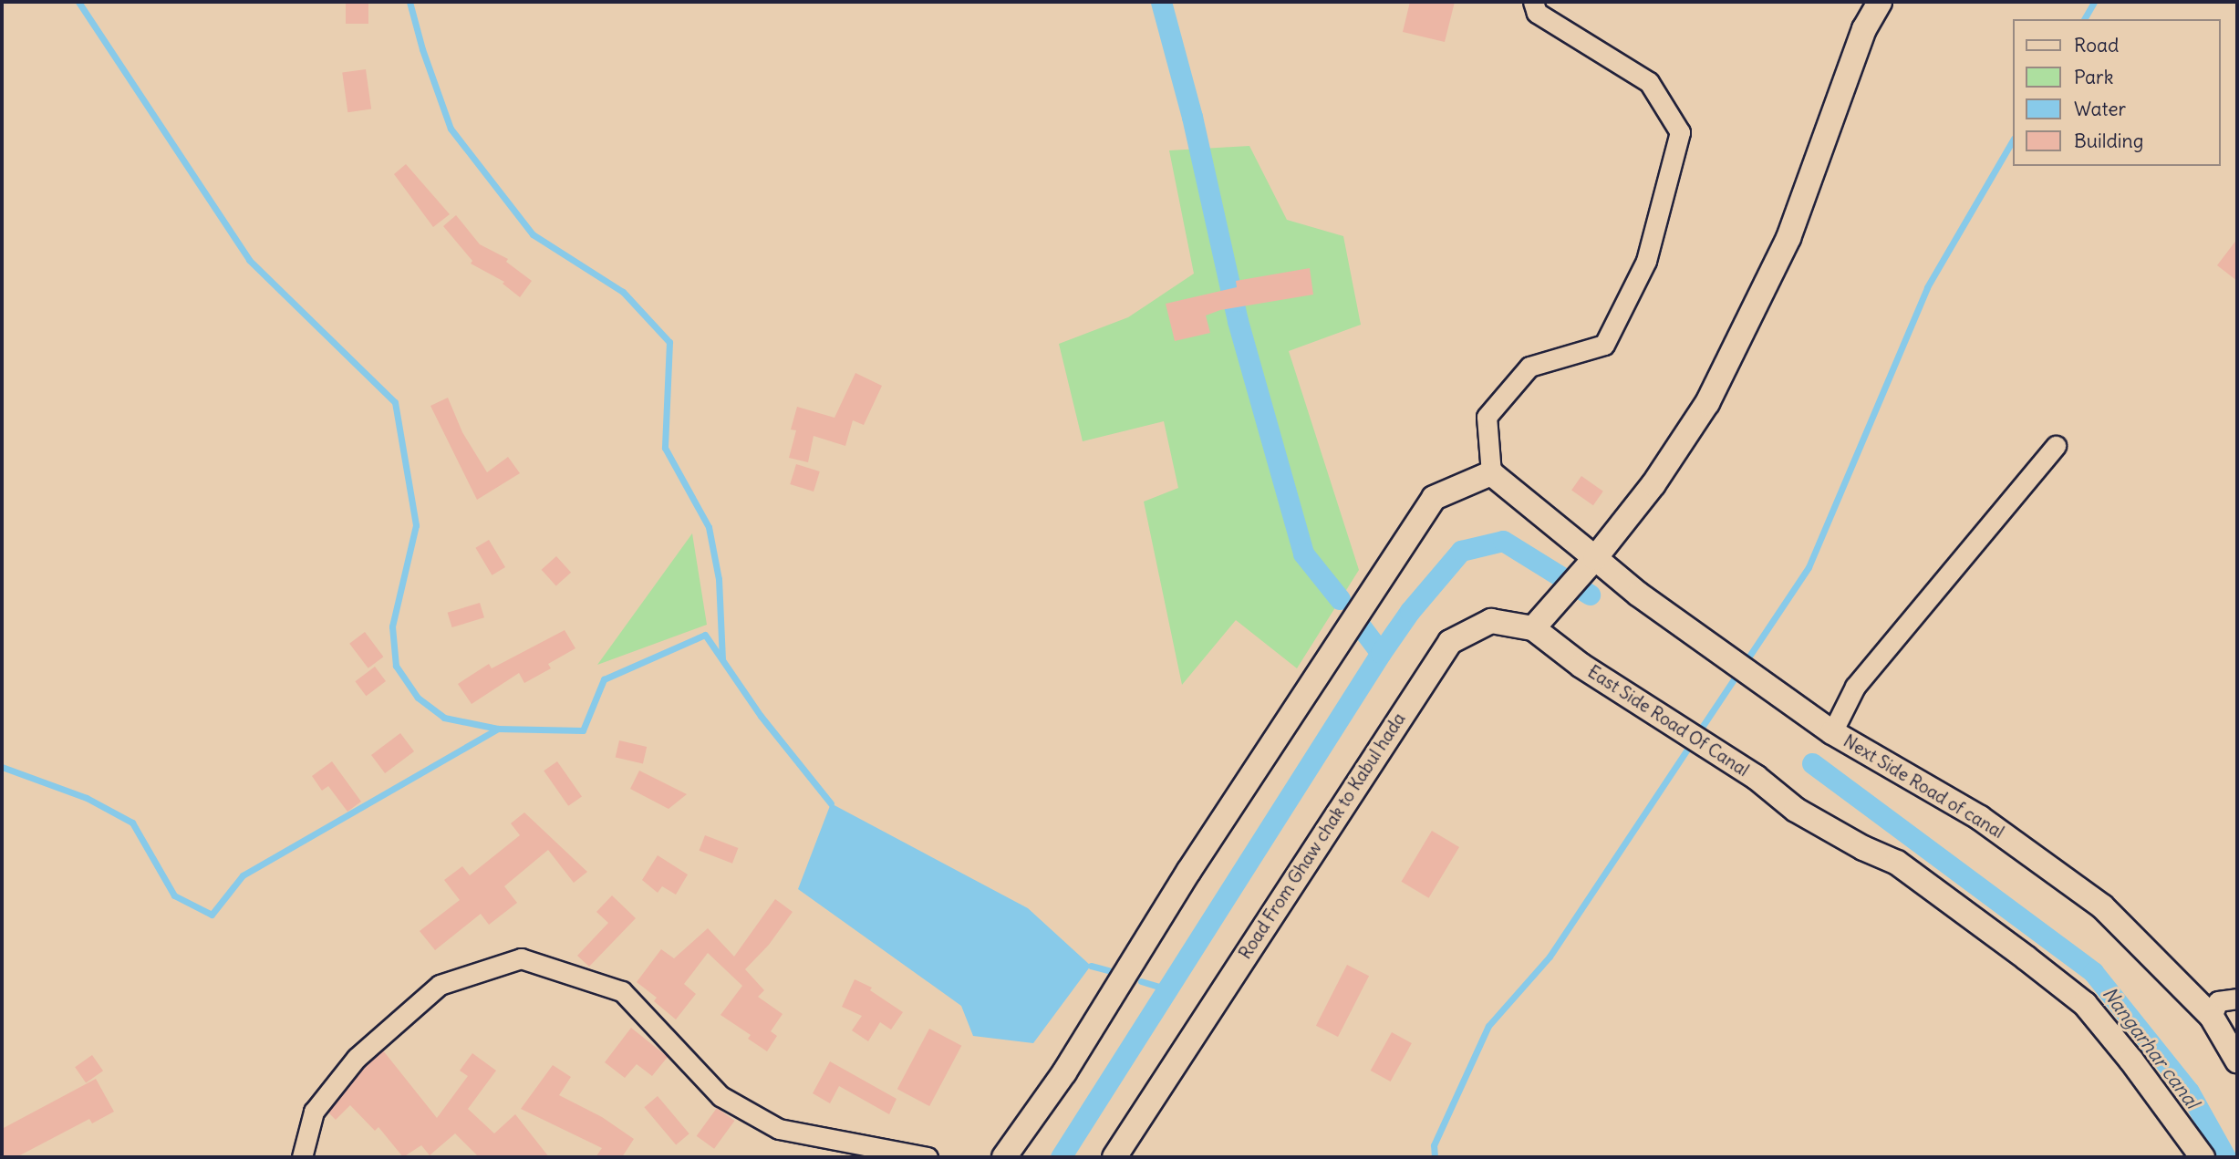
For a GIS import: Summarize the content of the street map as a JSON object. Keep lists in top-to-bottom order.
{
  "streets": {
    "street": ["East Side Road Of Canal", "Next Side Road of canal", "Road From Ghaw chak to Kabul hada"]
  },
  "crossings": [
    ["East Side Road Of Canal", "Road From Ghaw chak to Kabul hada"]
  ],
  "water": ["Nangarhar canal"],
  "legend": [
    "Road",
    "Park",
    "Water",
    "Building"
  ]
}
